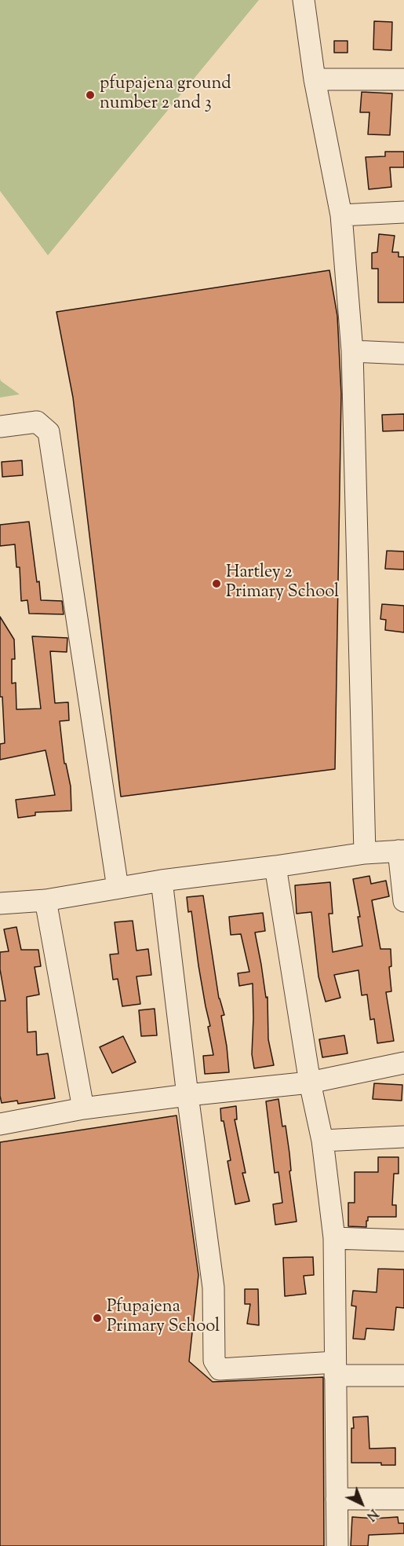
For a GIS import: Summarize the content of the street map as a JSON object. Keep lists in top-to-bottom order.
{
  "places": ["pfupajena ground number 2 and 3", "Hartley 2 Primary School", "Pfupajena Primary School"],
  "north": "bottom right"
}
